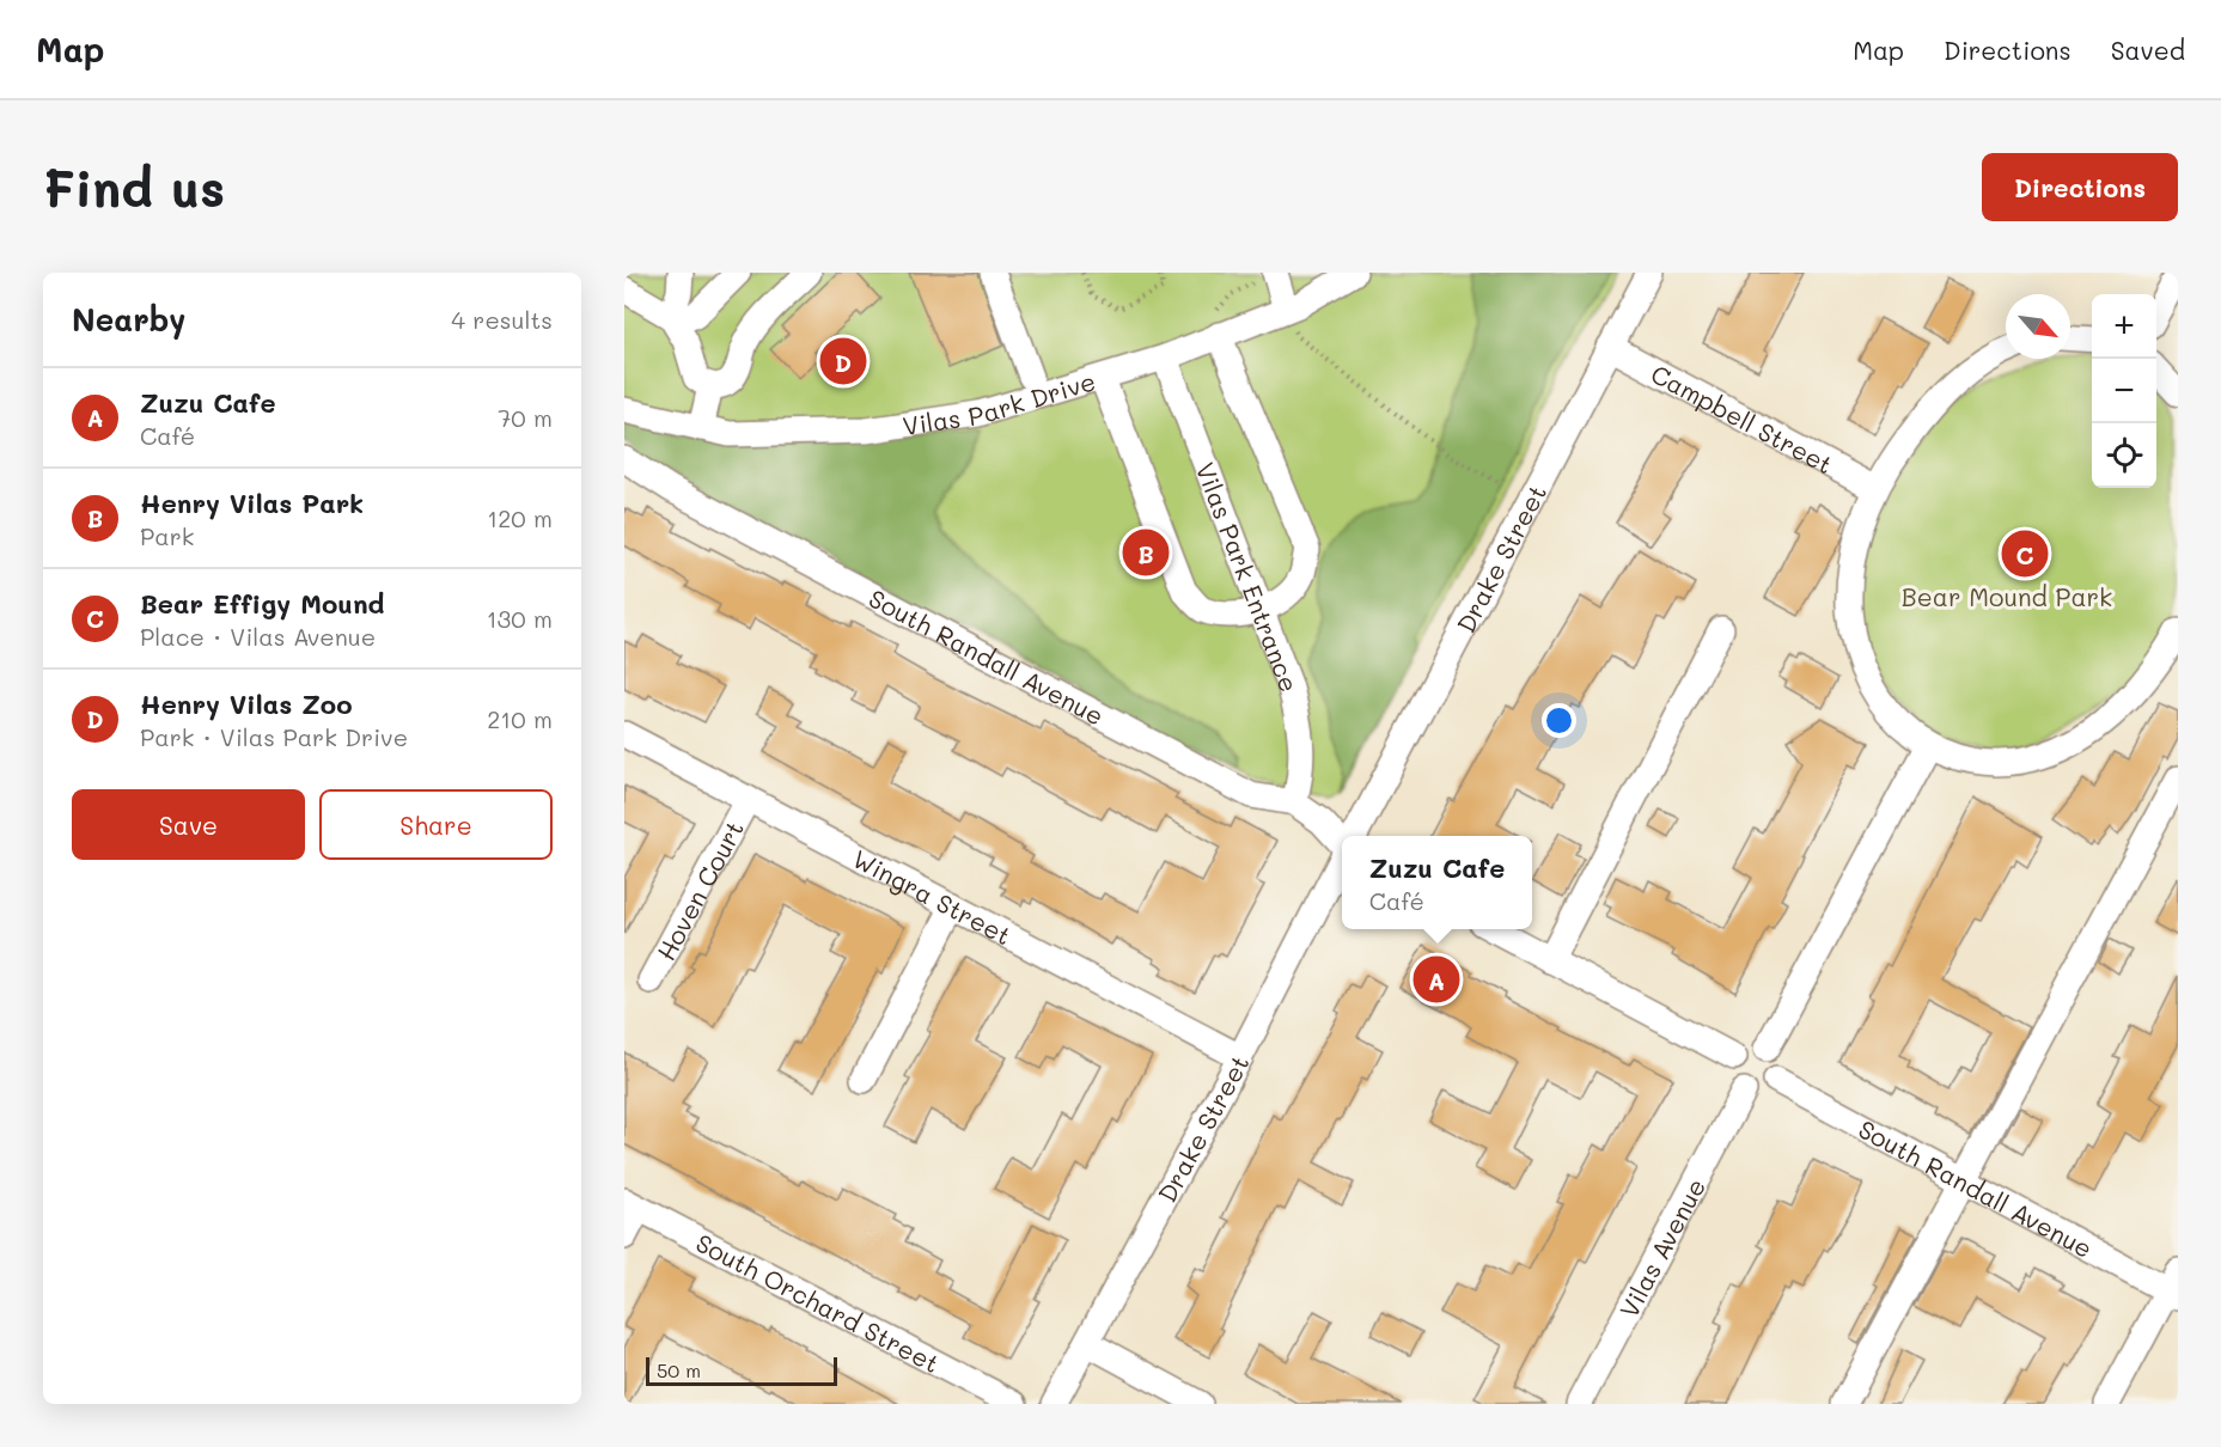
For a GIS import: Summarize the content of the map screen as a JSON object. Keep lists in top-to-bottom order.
{
  "streets": {
    "street": [
      "Vilas Park Drive",
      "Campbell Street",
      "Drake Street",
      "Vilas Park Entrance",
      "South Randall Avenue",
      "Hoven Court",
      "Wingra Street",
      "Vilas Avenue",
      "South Orchard Street"
    ]
  },
  "crossings": [
    ["Vilas Park Drive", "Vilas Park Entrance"],
    ["Campbell Street", "Drake Street"],
    ["Drake Street", "Wingra Street"],
    ["Vilas Park Entrance", "South Randall Avenue"],
    ["South Randall Avenue", "Vilas Avenue"],
    ["Hoven Court", "Wingra Street"]
  ],
  "parks": ["Bear Mound Park"],
  "scale_bar": "50 m",
  "north": "bottom right",
  "page": {
    "header": "Map",
    "nav": ["Map", "Directions", "Saved"],
    "buttons": [
      "Directions",
      ["Save", "Share"]
    ],
    "title": "Find us",
    "heading": ["Nearby", "4 results"],
    "map_buttons": ["+", "−"],
    "pins": [
      "D",
      "B",
      "C",
      "A"
    ],
    "list": [
      {
        "mark": "A",
        "name": "Zuzu Cafe",
        "note": "Café",
        "value": "70 m"
      },
      {
        "mark": "B",
        "name": "Henry Vilas Park",
        "note": "Park",
        "value": "120 m"
      },
      {
        "mark": "C",
        "name": "Bear Effigy Mound",
        "note": "Place · Vilas Avenue",
        "value": "130 m"
      },
      {
        "mark": "D",
        "name": "Henry Vilas Zoo",
        "note": "Park · Vilas Park Drive",
        "value": "210 m"
      }
    ],
    "popup": ["Zuzu Cafe", "Café"],
    "scale": "50 m"
  }
}
